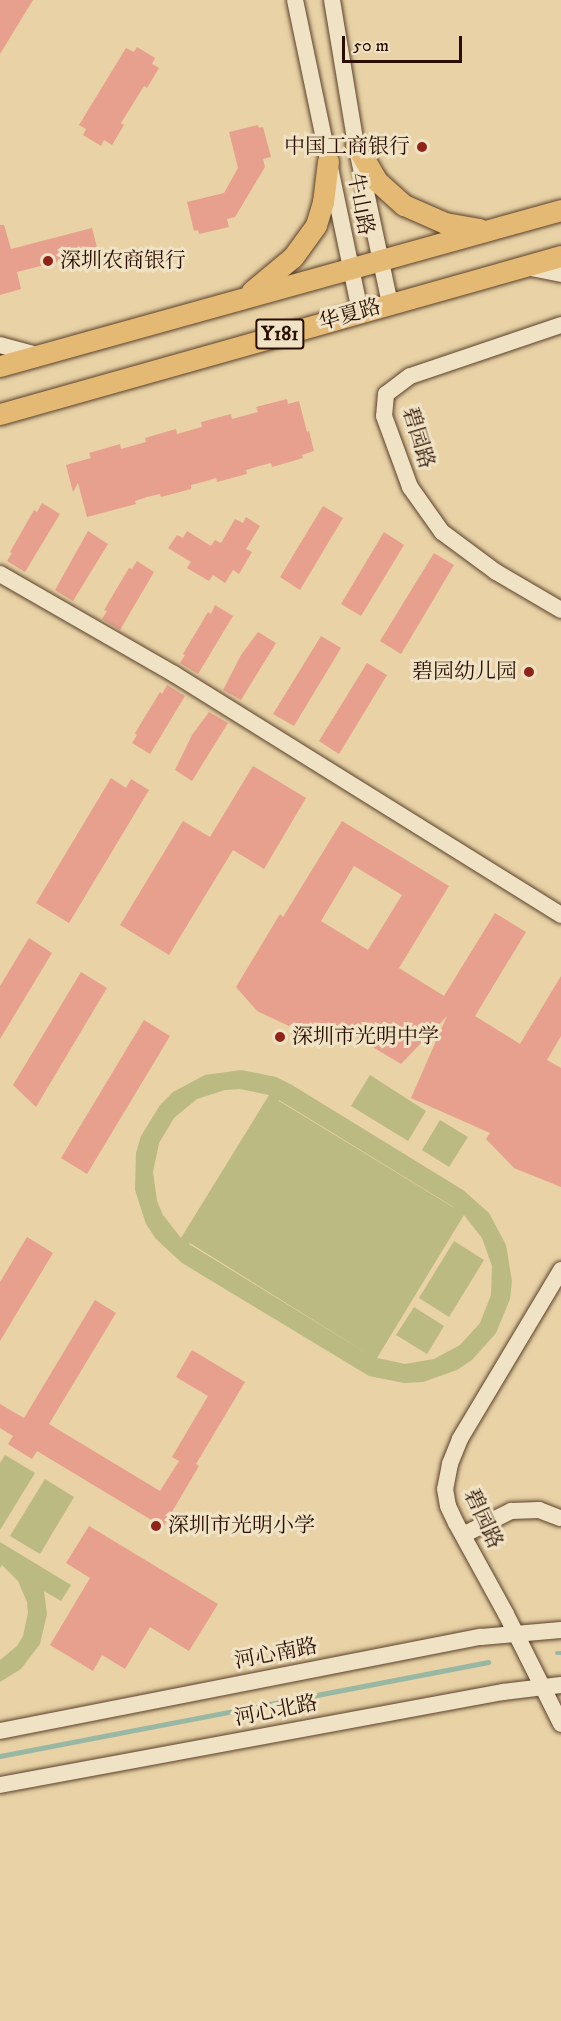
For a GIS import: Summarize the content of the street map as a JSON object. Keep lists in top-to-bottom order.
{
  "streets": {
    "main road": ["华夏路", "Y181"],
    "street": [
      "牛山路",
      "碧园路",
      "河心南路",
      "河心北路"
    ]
  },
  "crossings": [
    ["牛山路", "华夏路"],
    ["碧园路", "河心南路"],
    ["碧园路", "河心北路"]
  ],
  "places": [
    "中国工商银行",
    "深圳农商银行",
    "碧园幼儿园",
    "深圳市光明中学",
    "深圳市光明小学"
  ],
  "scale_bar": "50 m"
}
